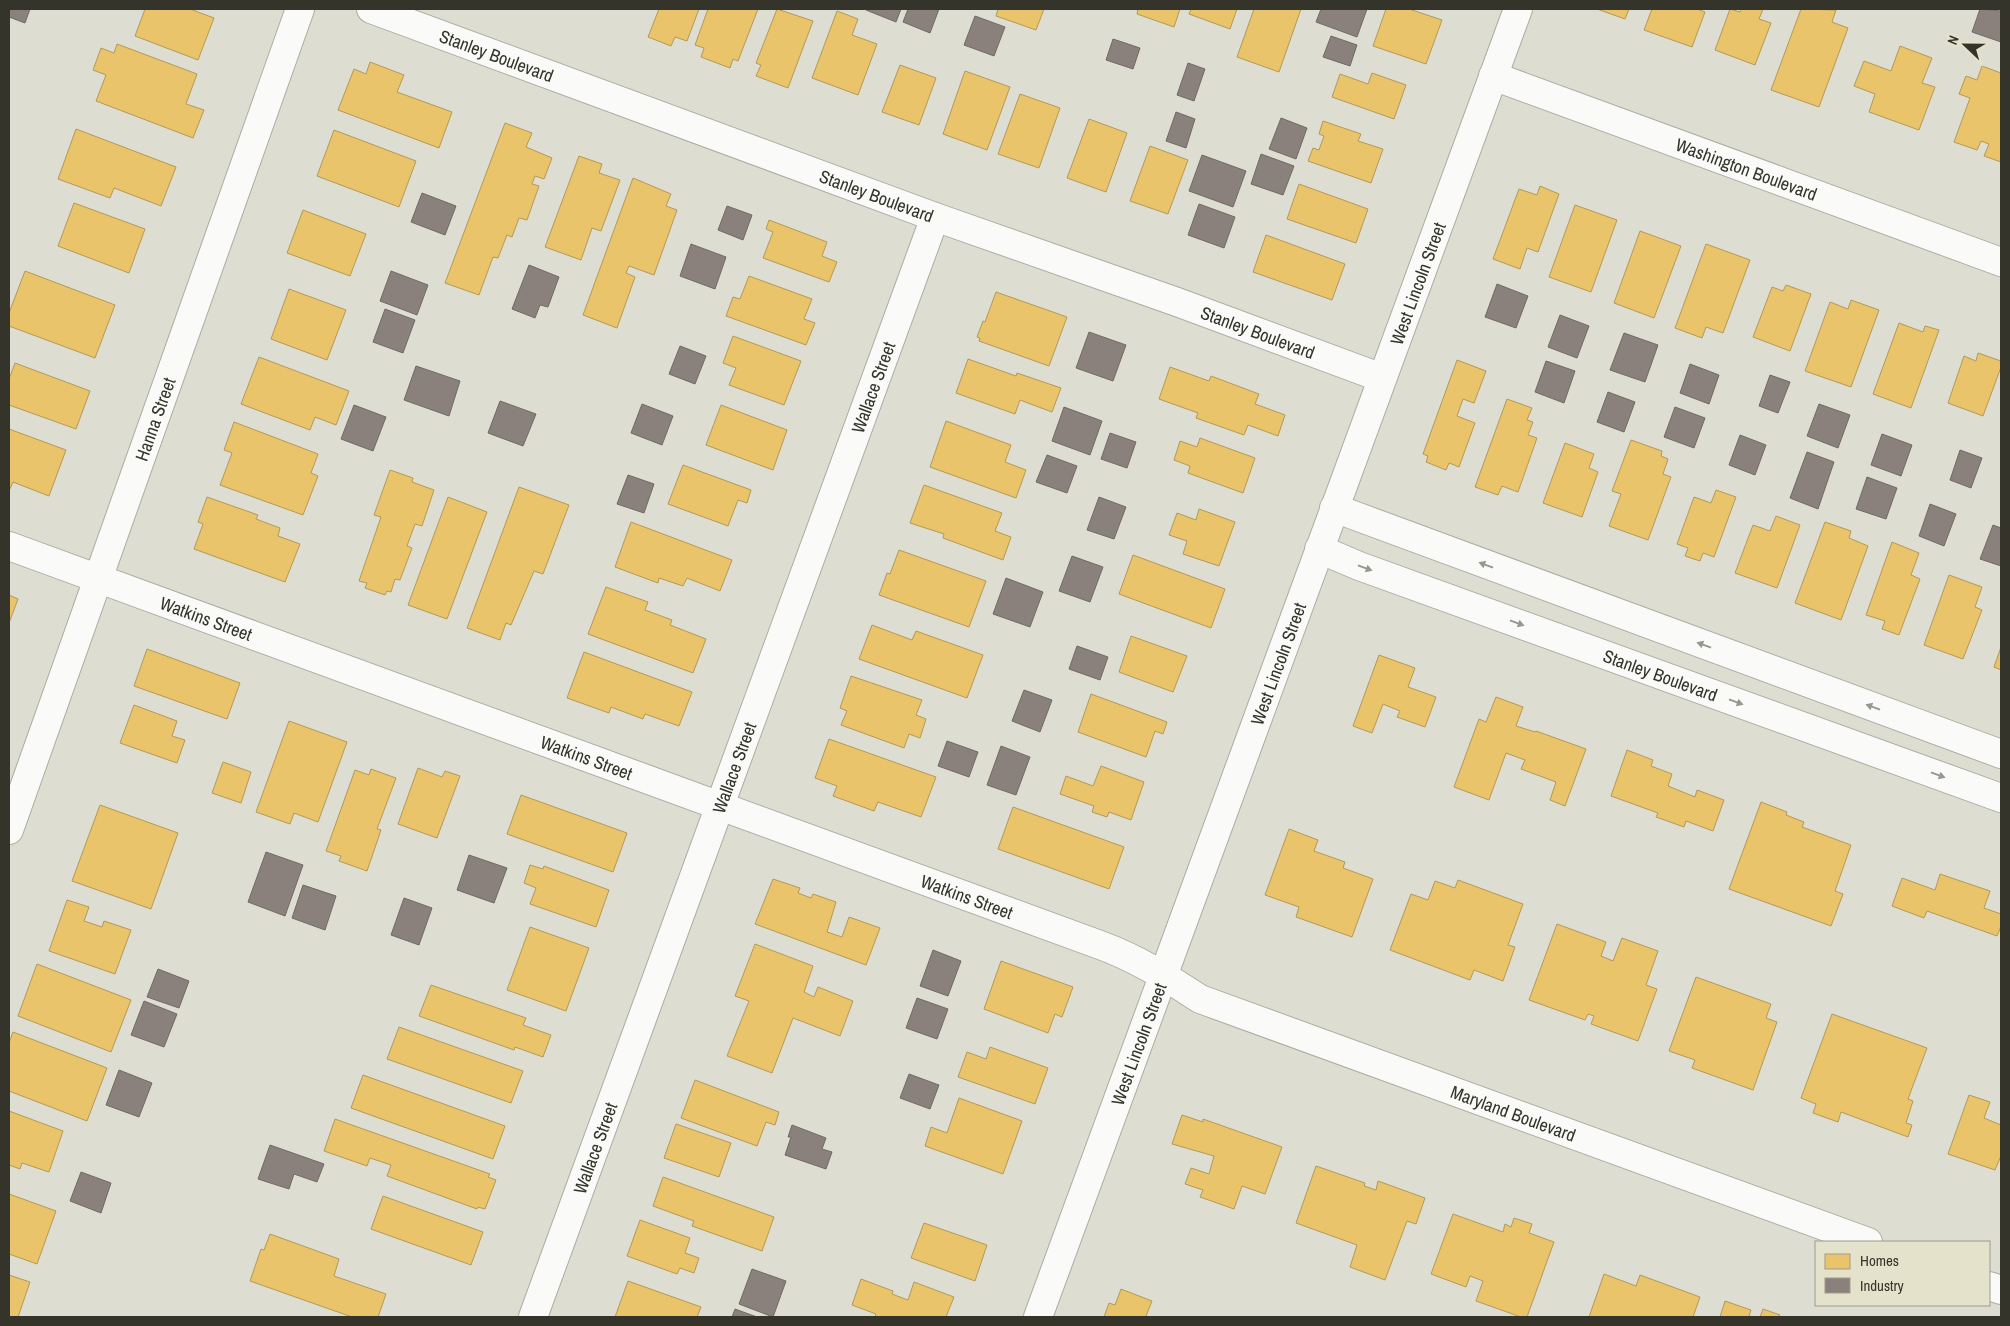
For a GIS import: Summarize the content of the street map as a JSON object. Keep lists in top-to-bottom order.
{
  "streets": {
    "street": [
      "Stanley Boulevard",
      "Washington Boulevard",
      "West Lincoln Street",
      "Wallace Street",
      "Hanna Street",
      "Watkins Street",
      "Maryland Boulevard"
    ]
  },
  "crossings": [
    ["Stanley Boulevard", "West Lincoln Street"],
    ["Stanley Boulevard", "Wallace Street"],
    ["Washington Boulevard", "West Lincoln Street"],
    ["West Lincoln Street", "Watkins Street"],
    ["West Lincoln Street", "Maryland Boulevard"],
    ["Wallace Street", "Watkins Street"],
    ["Hanna Street", "Watkins Street"],
    ["Watkins Street", "Maryland Boulevard"]
  ],
  "legend": ["Homes", "Industry"],
  "north": "left"
}
